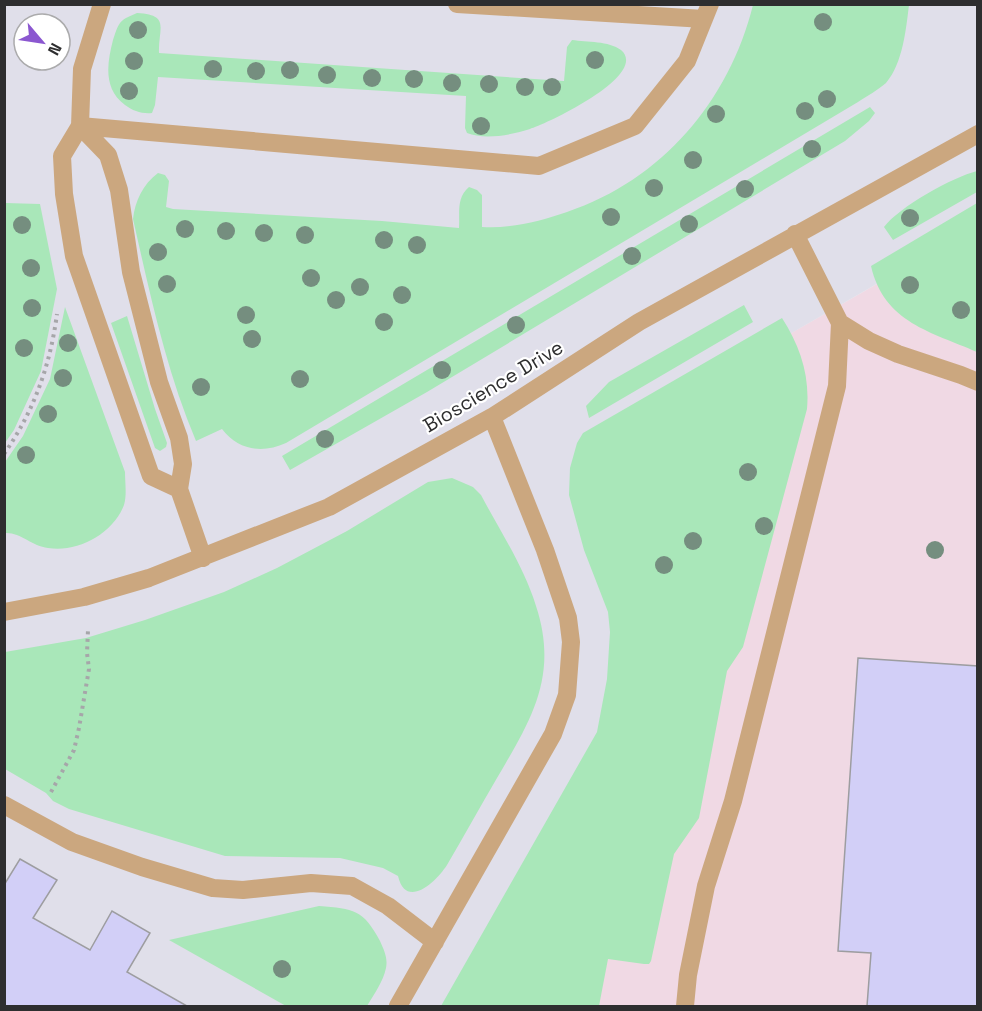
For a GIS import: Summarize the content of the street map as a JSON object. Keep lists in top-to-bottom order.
{
  "streets": {
    "street": ["Bioscience Drive"]
  },
  "north": "bottom right"
}
